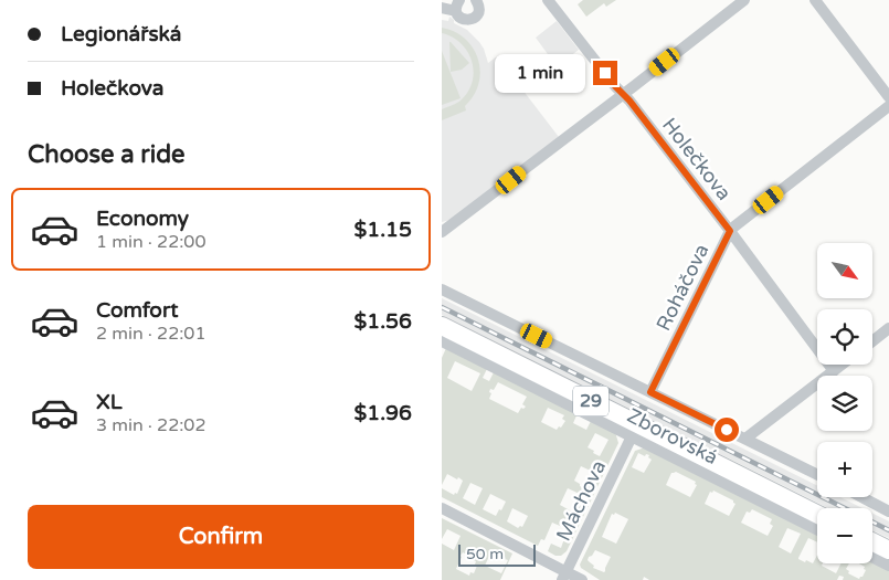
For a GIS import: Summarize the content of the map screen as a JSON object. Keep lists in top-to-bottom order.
{
  "streets": {
    "main road": ["29"],
    "street": [
      "Holečkova",
      "Roháčova",
      "Zborovská",
      "Máchova"
    ]
  },
  "crossings": [
    ["Holečkova", "Roháčova"],
    ["Zborovská", "Máchova"]
  ],
  "scale_bar": "50 m",
  "north": "bottom right",
  "page": {
    "banner": ["Legionářská", "Holečkova"],
    "bubble": "1 min",
    "heading": "Choose a ride",
    "list": [
      {
        "name": "Economy",
        "note": "1 min · 22:00",
        "value": "$1.15"
      },
      {
        "name": "Comfort",
        "note": "2 min · 22:01",
        "value": "$1.56"
      },
      {
        "name": "XL",
        "note": "3 min · 22:02",
        "value": "$1.96"
      }
    ],
    "map_buttons": ["+", "−"],
    "buttons": "Confirm",
    "scale": "50 m"
  }
}
